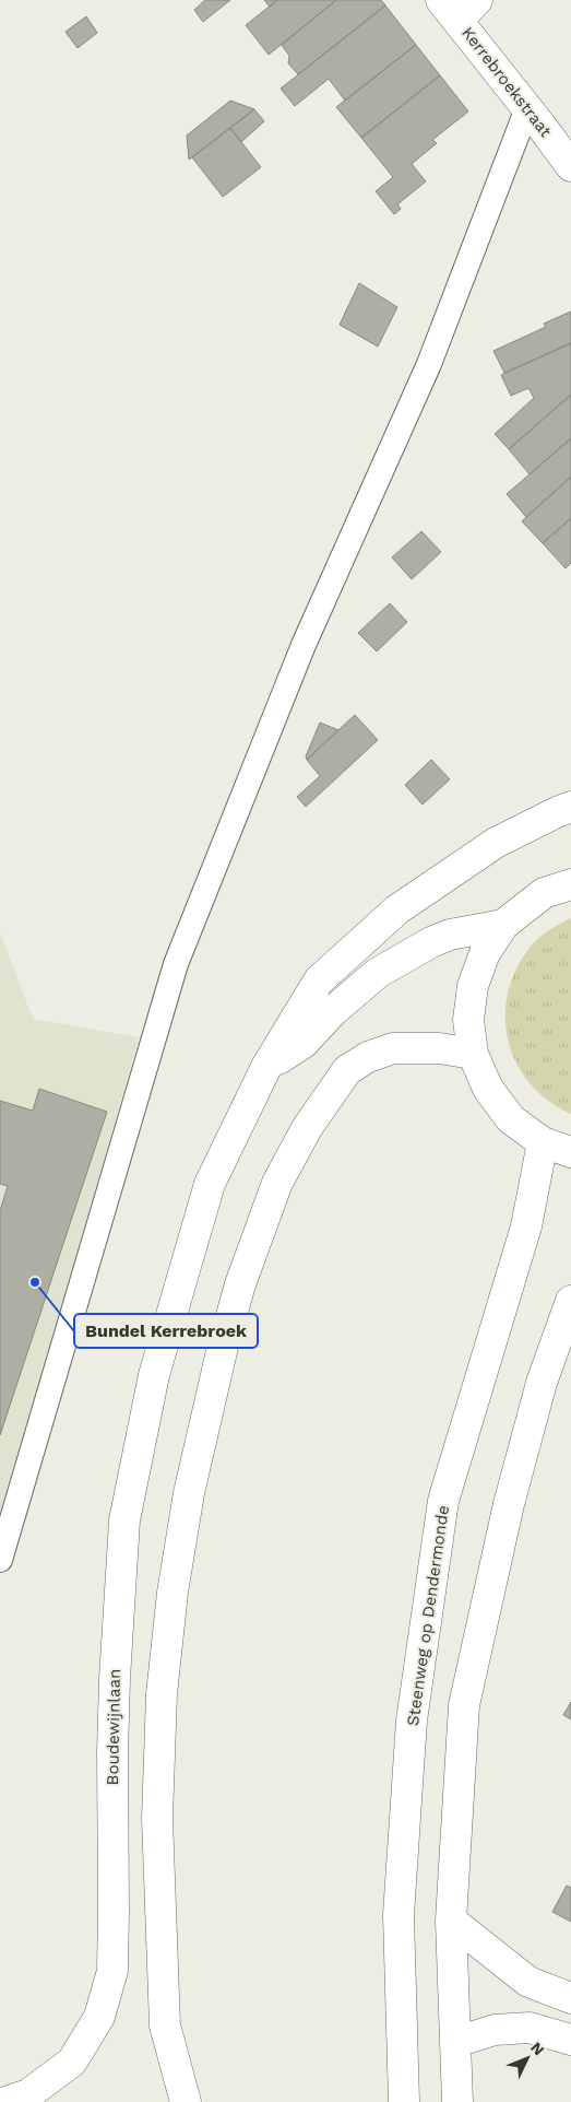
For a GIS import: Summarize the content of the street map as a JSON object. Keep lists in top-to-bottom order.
{
  "streets": {
    "main road": ["Kerrebroekstraat", "Steenweg op Dendermonde", "Boudewijnlaan"]
  },
  "places": ["Bundel Kerrebroek"],
  "north": "top right"
}
